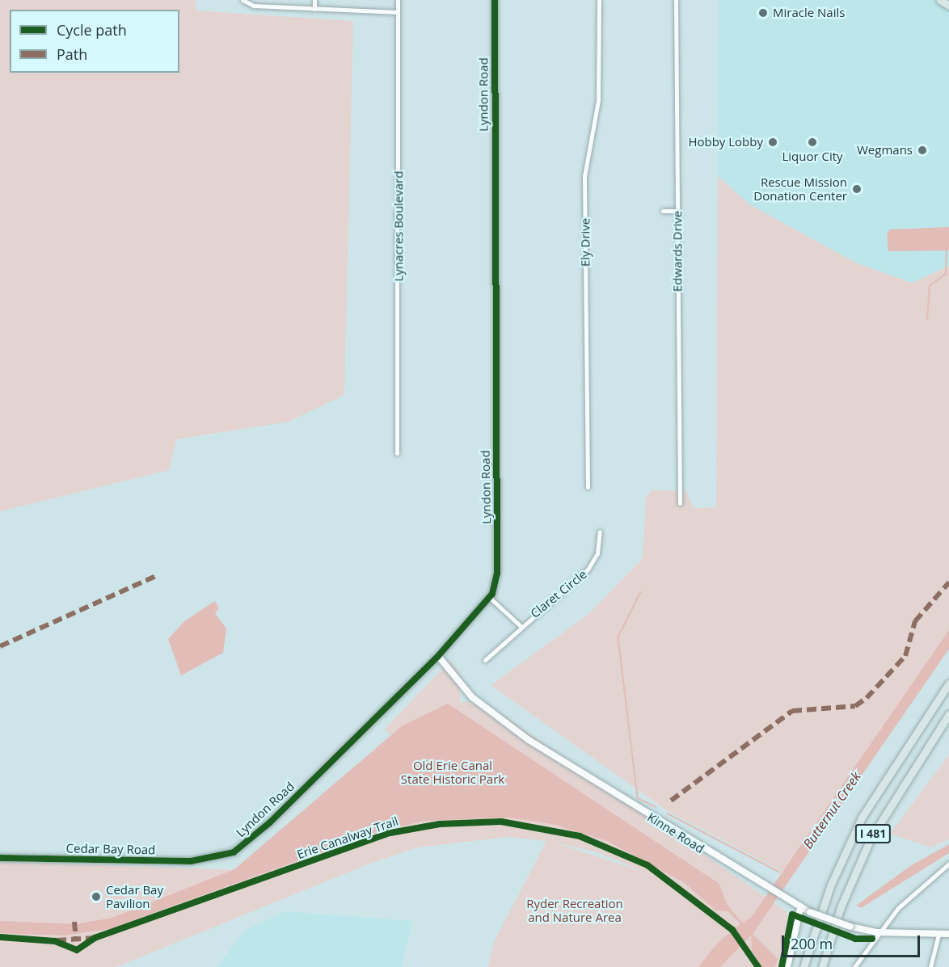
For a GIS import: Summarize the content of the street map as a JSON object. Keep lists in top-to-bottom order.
{
  "streets": {
    "highway": ["I 481"],
    "street": [
      "Lyndon Road",
      "Lynacres Boulevard",
      "Ely Drive",
      "Edwards Drive",
      "Claret Circle",
      "Kinne Road",
      "Cedar Bay Road"
    ],
    "cycle path": ["Erie Canalway Trail"]
  },
  "crossings": [
    ["Lyndon Road", "Claret Circle"],
    ["Lyndon Road", "Kinne Road"],
    ["Lyndon Road", "Cedar Bay Road"]
  ],
  "water": ["Butternut Creek"],
  "parks": ["Old Erie Canal State Historic Park", "Ryder Recreation and Nature Area"],
  "places": [
    "Miracle Nails",
    "Hobby Lobby",
    "Liquor City",
    "Wegmans",
    "Rescue Mission Donation Center",
    "Cedar Bay Pavilion"
  ],
  "legend": ["Cycle path", "Path"],
  "scale_bar": "200 m"
}
